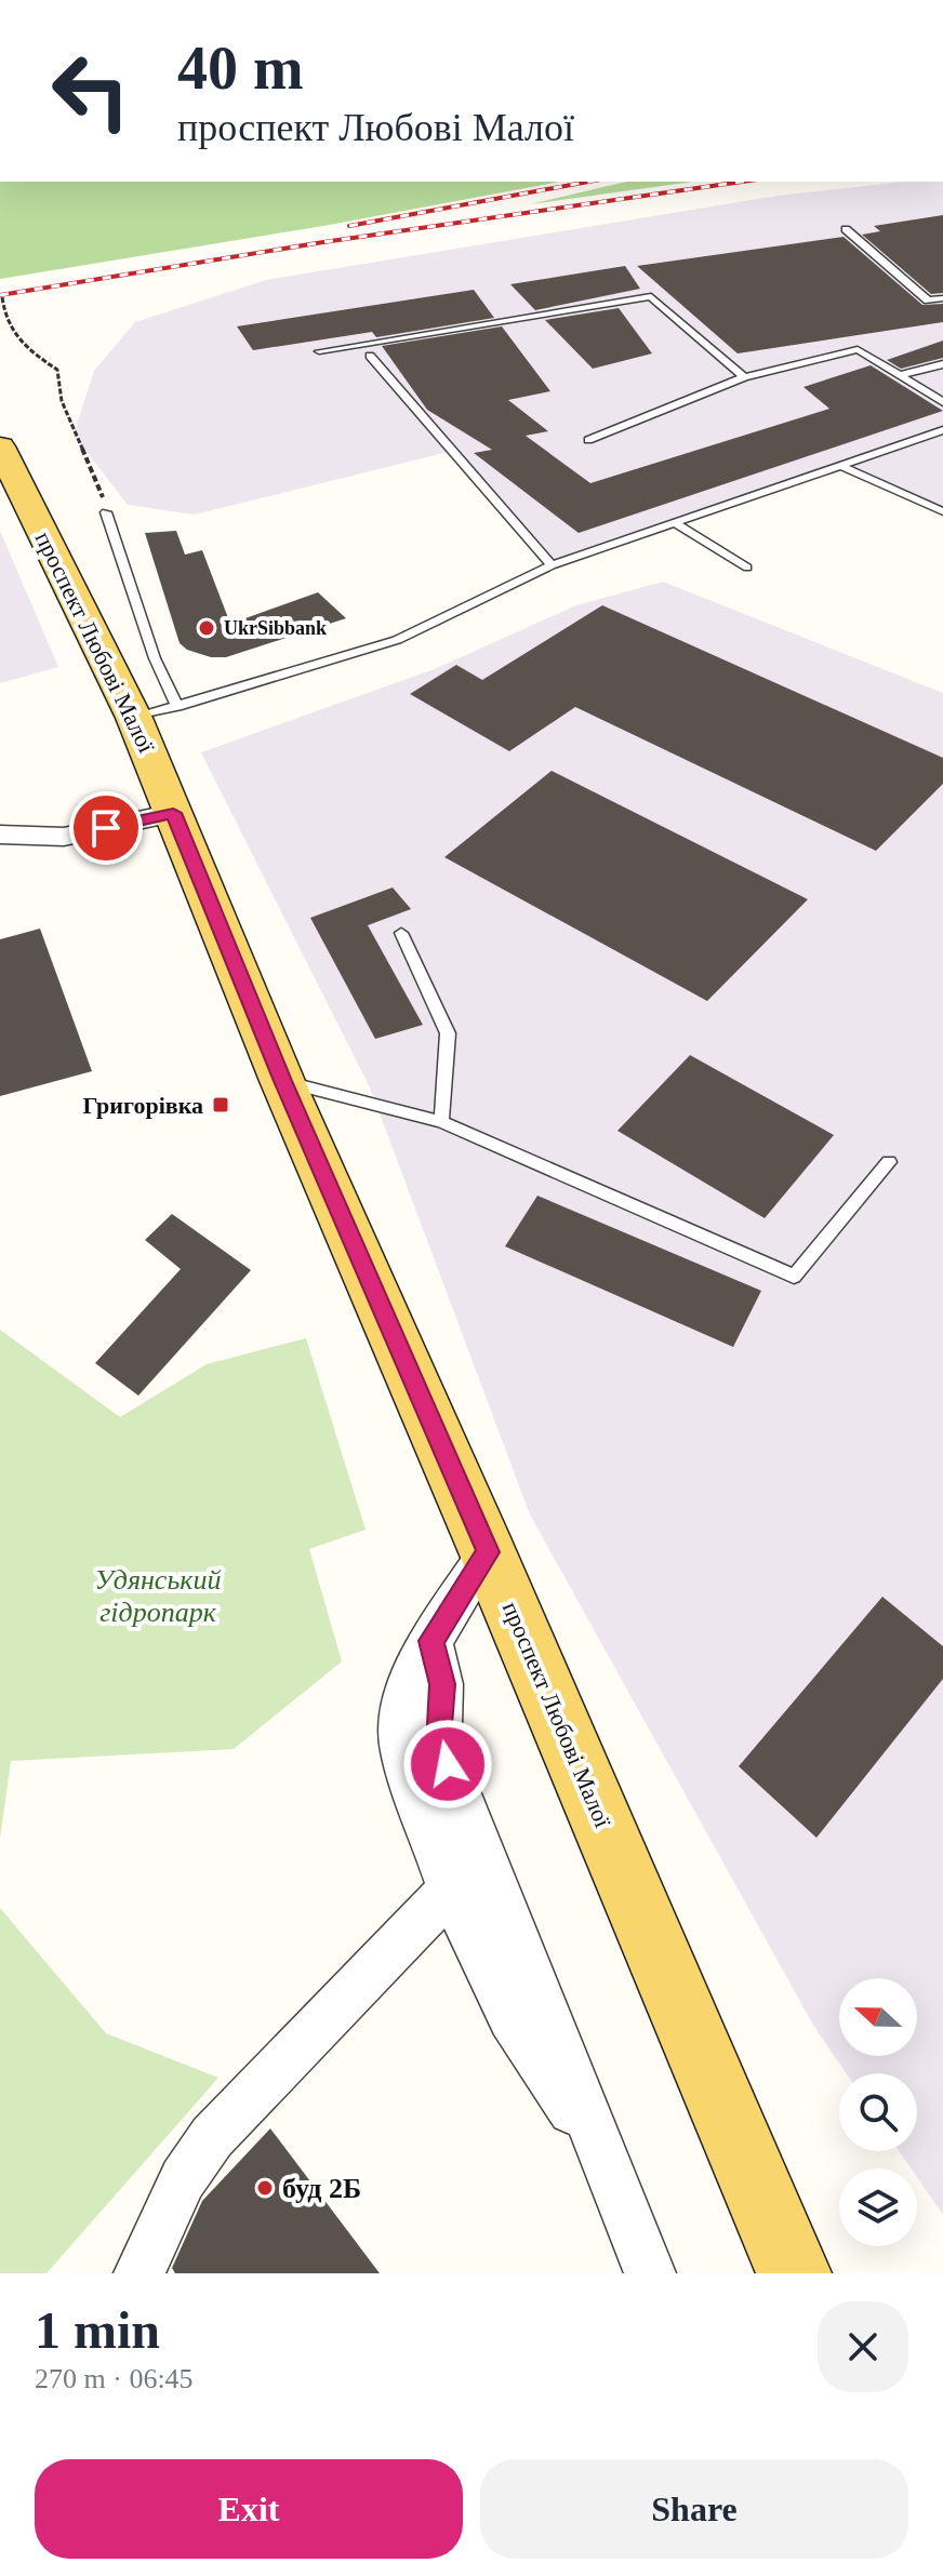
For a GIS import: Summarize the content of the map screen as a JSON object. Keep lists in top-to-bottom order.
{
  "streets": {
    "main road": ["проспект Любові Малої"]
  },
  "parks": ["Удянський гідропарк"],
  "places": {
    "other": ["UkrSibbank", "буд 2Б"],
    "transit": ["Григорівка"]
  },
  "north": "left",
  "page": {
    "turn": ["40 m", "проспект Любові Малої"],
    "heading": ["1 min", "270 m · 06:45"],
    "buttons": ["Exit", "Share"]
  }
}
